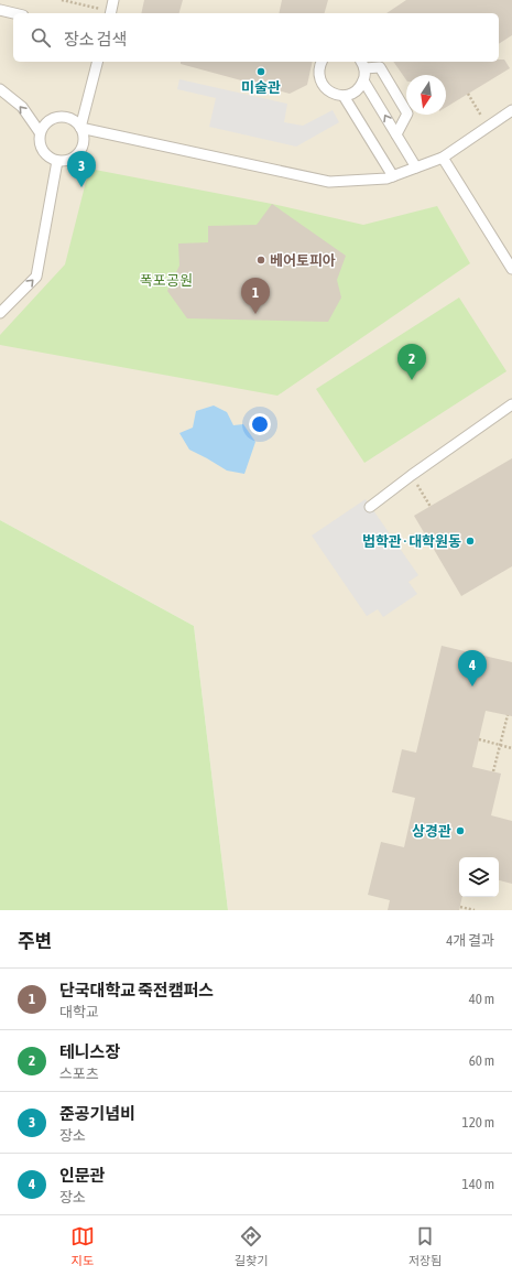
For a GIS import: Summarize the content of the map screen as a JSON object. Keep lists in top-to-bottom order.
{
  "parks": ["폭포공원"],
  "places": [
    "미술관",
    "베어토피아",
    "법학관 · 대학원동",
    "상경관"
  ],
  "north": "bottom",
  "page": {
    "search": "장소 검색",
    "pins": [
      "3",
      "1",
      "2",
      "4"
    ],
    "heading": ["주변", "4개 결과"],
    "list": [
      {
        "mark": "1",
        "name": "단국대학교 죽전캠퍼스",
        "note": "대학교",
        "value": "40 m"
      },
      {
        "mark": "2",
        "name": "테니스장",
        "note": "스포츠",
        "value": "60 m"
      },
      {
        "mark": "3",
        "name": "준공기념비",
        "note": "장소",
        "value": "120 m"
      },
      {
        "mark": "4",
        "name": "인문관",
        "note": "장소",
        "value": "140 m"
      }
    ],
    "nav": ["지도", "길찾기", "저장됨"]
  }
}
